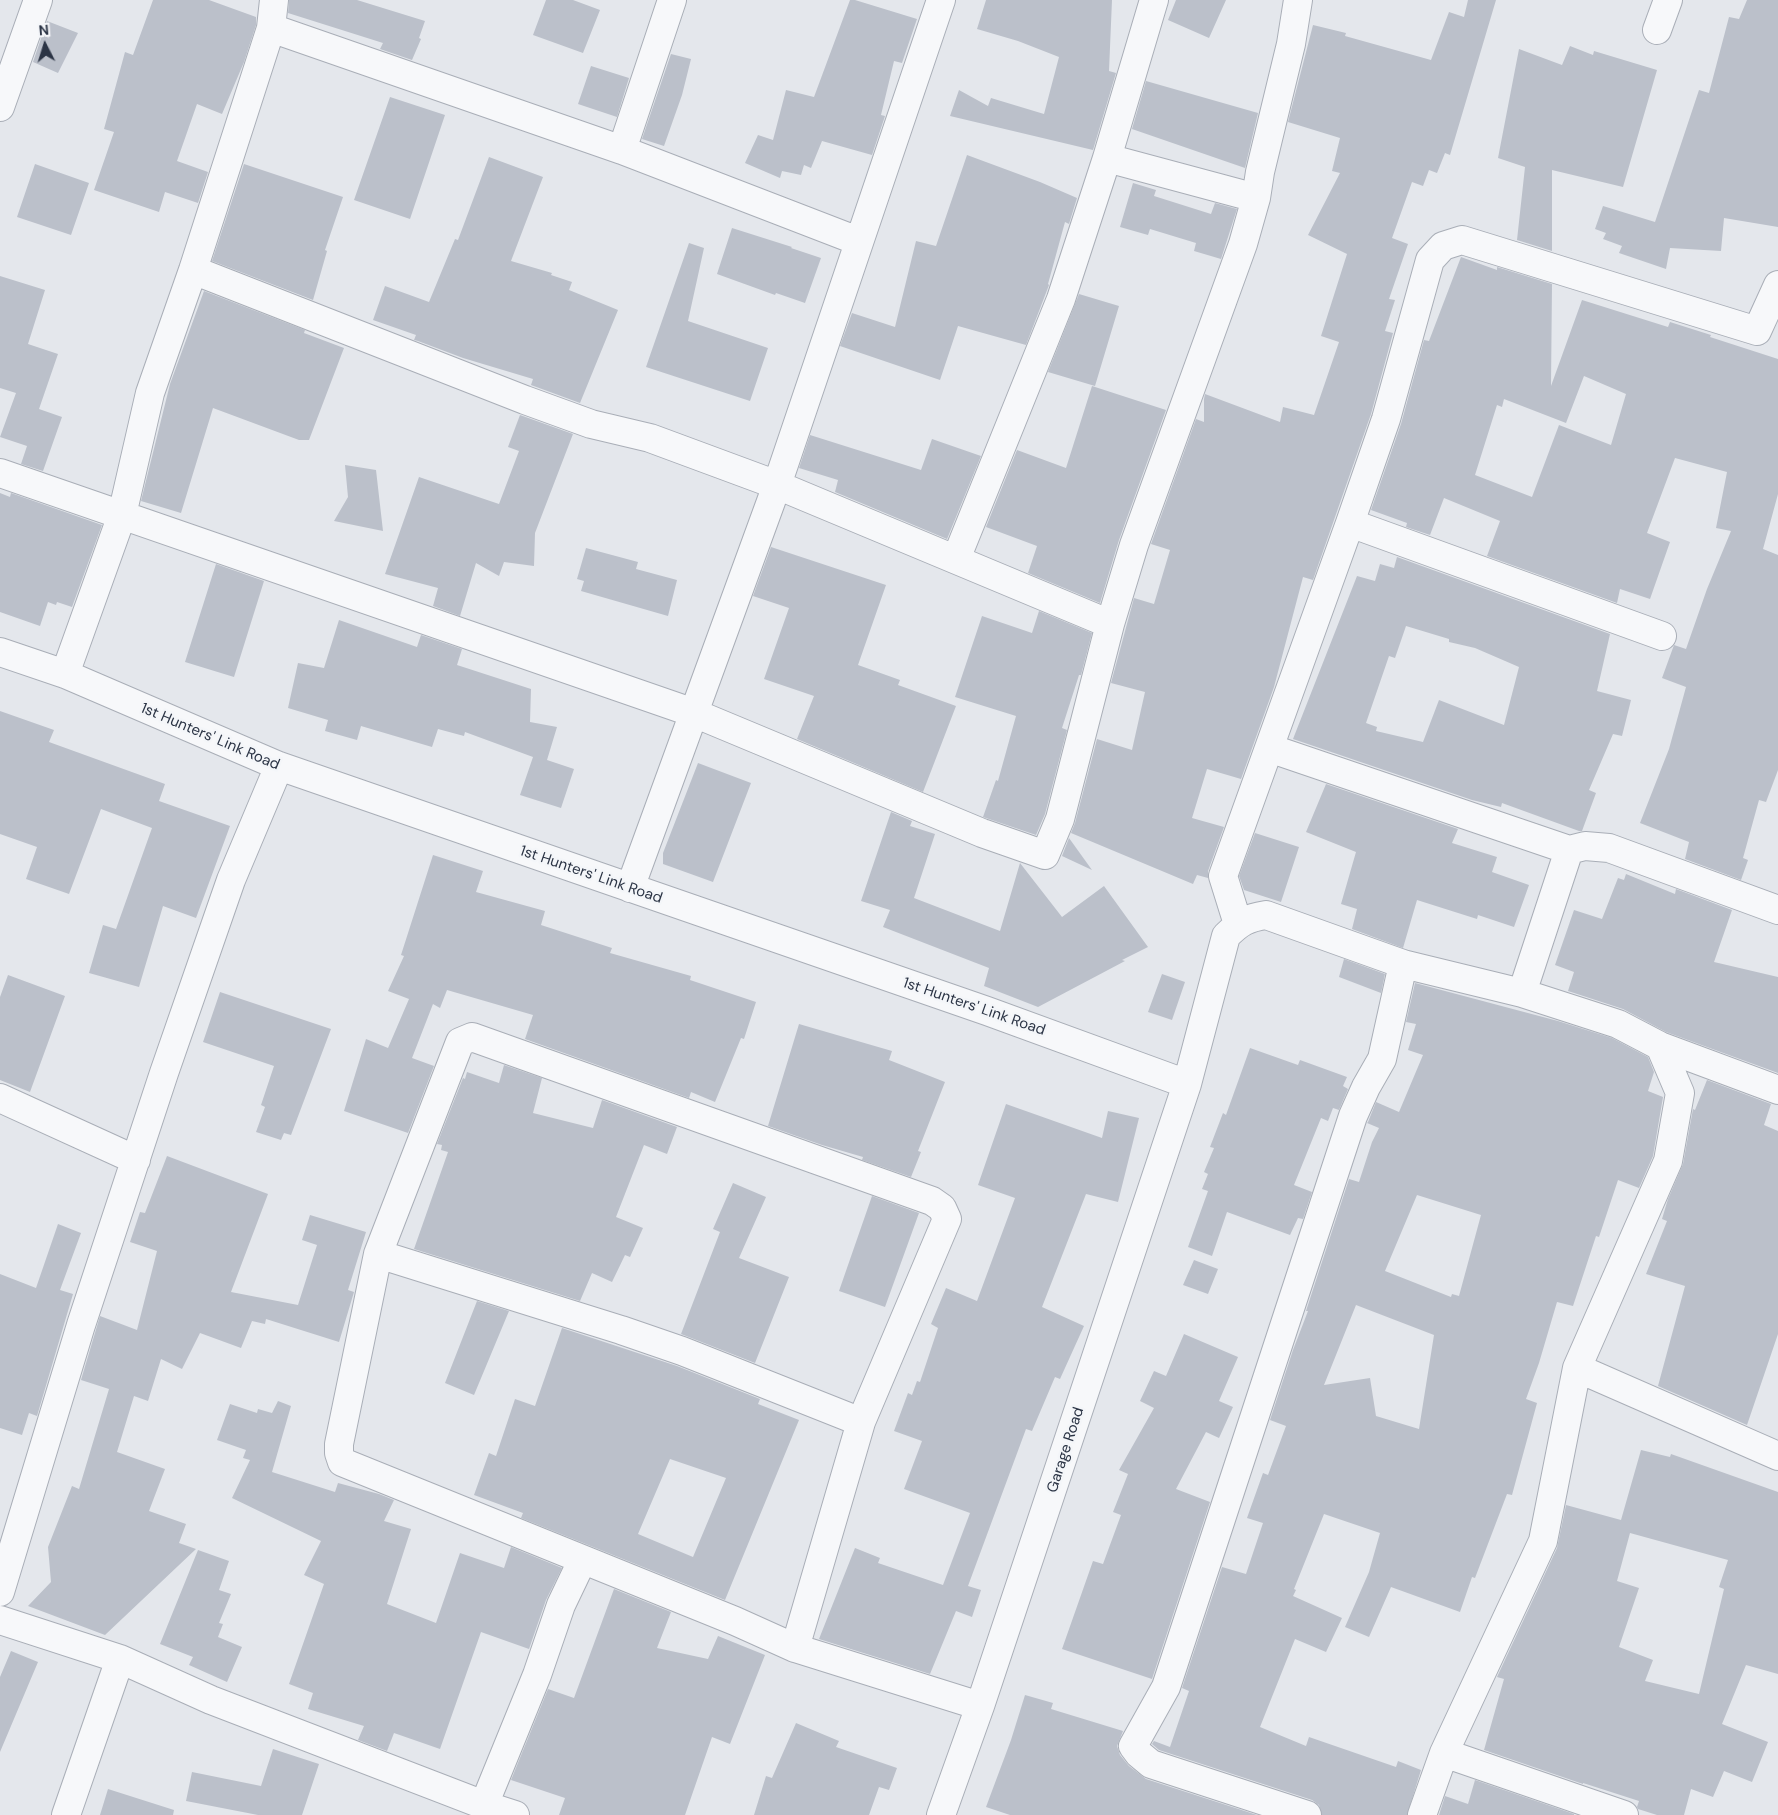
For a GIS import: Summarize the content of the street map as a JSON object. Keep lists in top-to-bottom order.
{
  "streets": {
    "street": ["1st Hunters' Link Road", "Garage Road"]
  },
  "crossings": [
    ["1st Hunters' Link Road", "Garage Road"]
  ],
  "north": "top"
}
